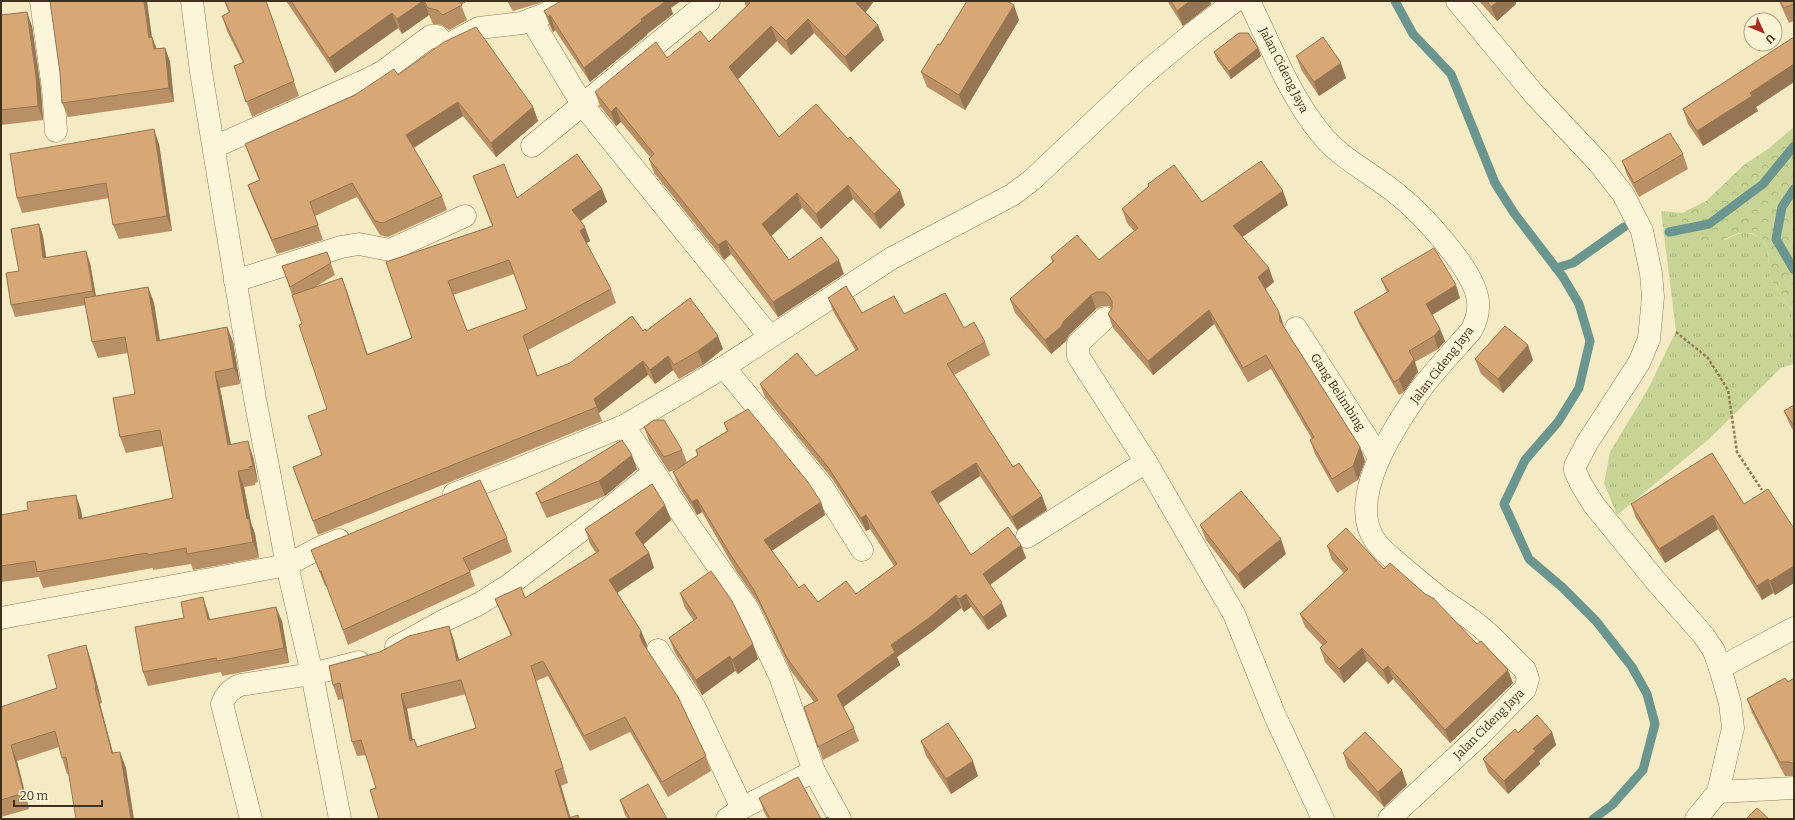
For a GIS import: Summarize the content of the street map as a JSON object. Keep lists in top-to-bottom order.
{
  "streets": {
    "street": ["Jalan Cideng Jaya", "Gang Belimbing"]
  },
  "crossings": [
    ["Jalan Cideng Jaya", "Gang Belimbing"]
  ],
  "scale_bar": "20 m",
  "north": "bottom right"
}
